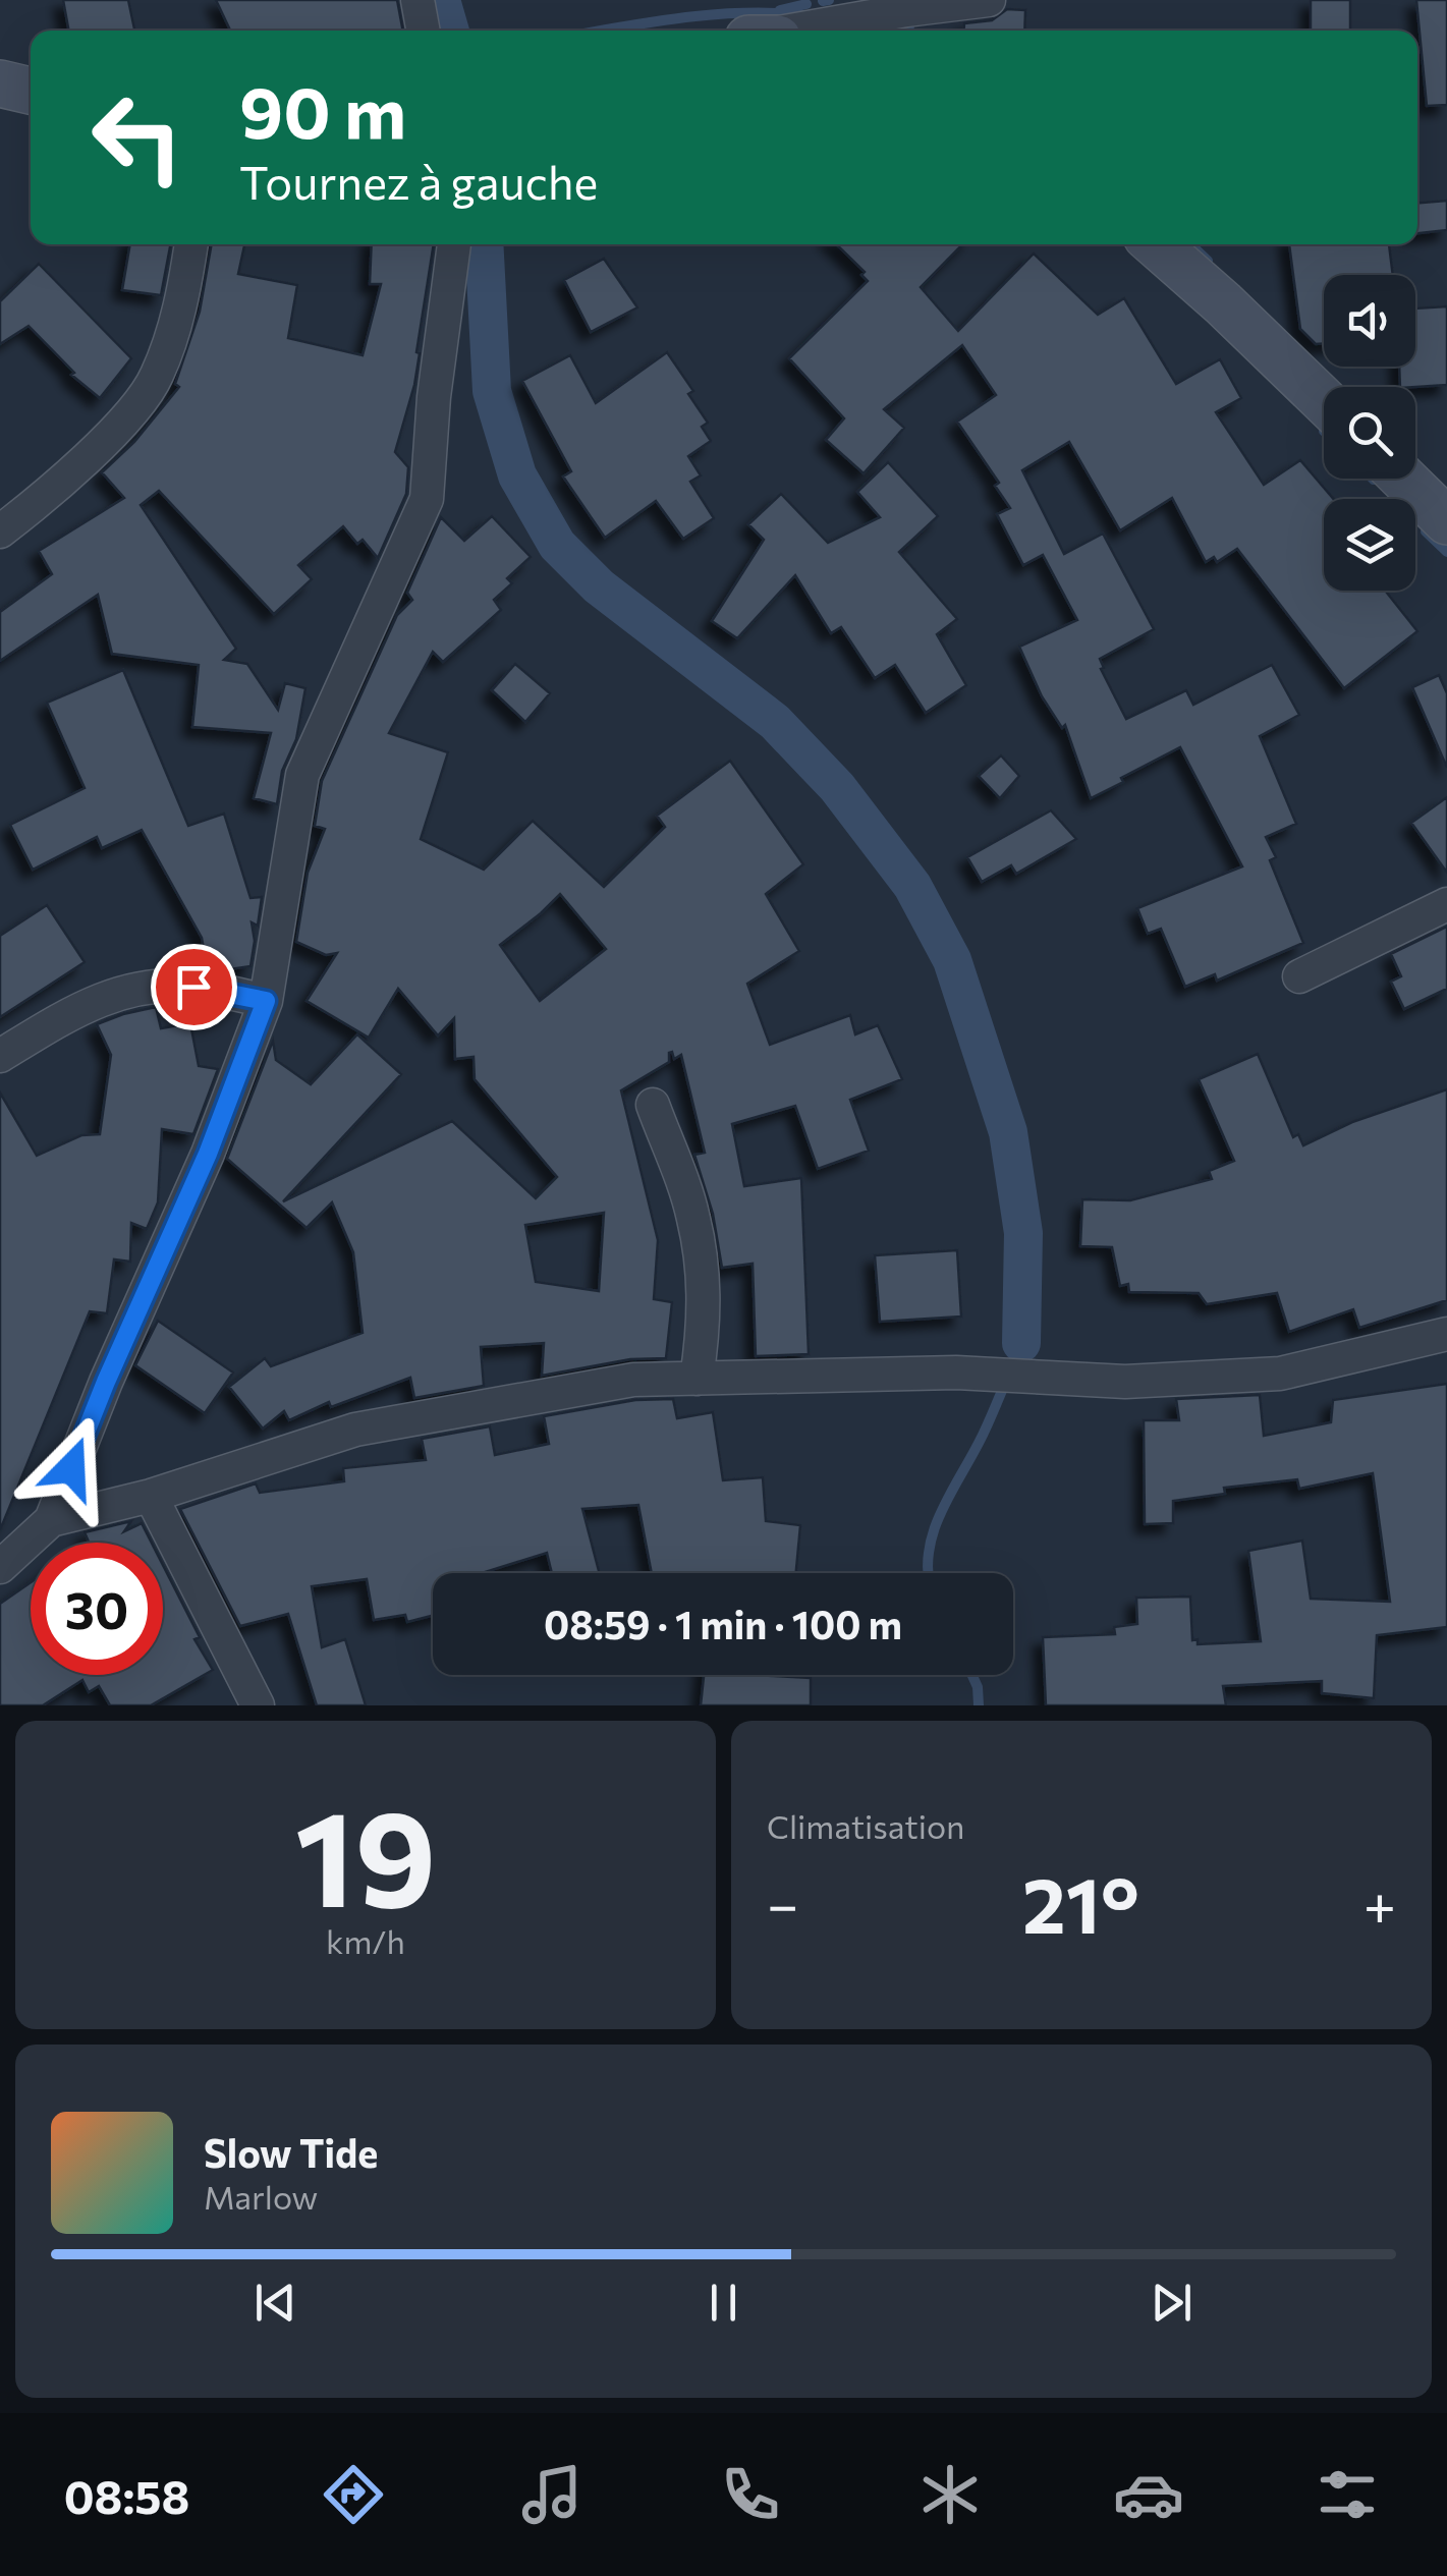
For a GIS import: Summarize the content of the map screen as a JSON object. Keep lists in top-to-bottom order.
{
  "page": {
    "turn": ["90 m", "Tournez à gauche"],
    "limit": "30",
    "trip": "08:59 · 1 min · 100 m",
    "tile": [
      ["19", "km/h"],
      "Climatisation"
    ],
    "heat": ["−", "21°", "+"],
    "song": ["Slow Tide", "Marlow"],
    "tabs": "08:58"
  }
}
